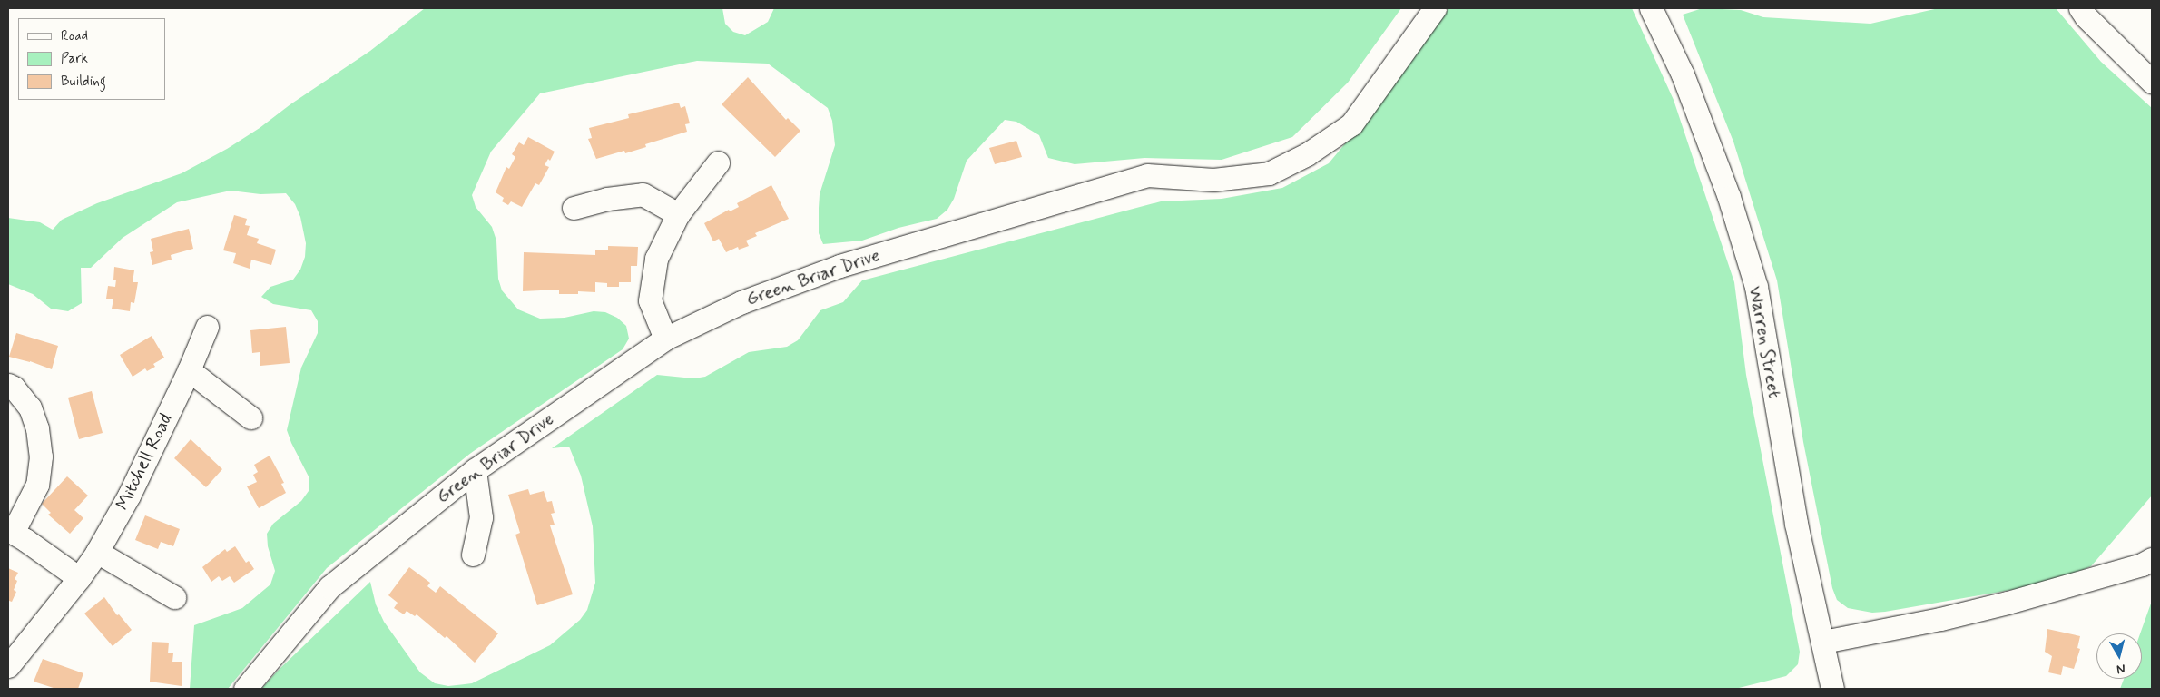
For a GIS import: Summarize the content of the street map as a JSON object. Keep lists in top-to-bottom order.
{
  "streets": {
    "street": ["Green Briar Drive", "Warren Street", "Mitchell Road"]
  },
  "legend": ["Road", "Park", "Building"],
  "north": "bottom"
}
